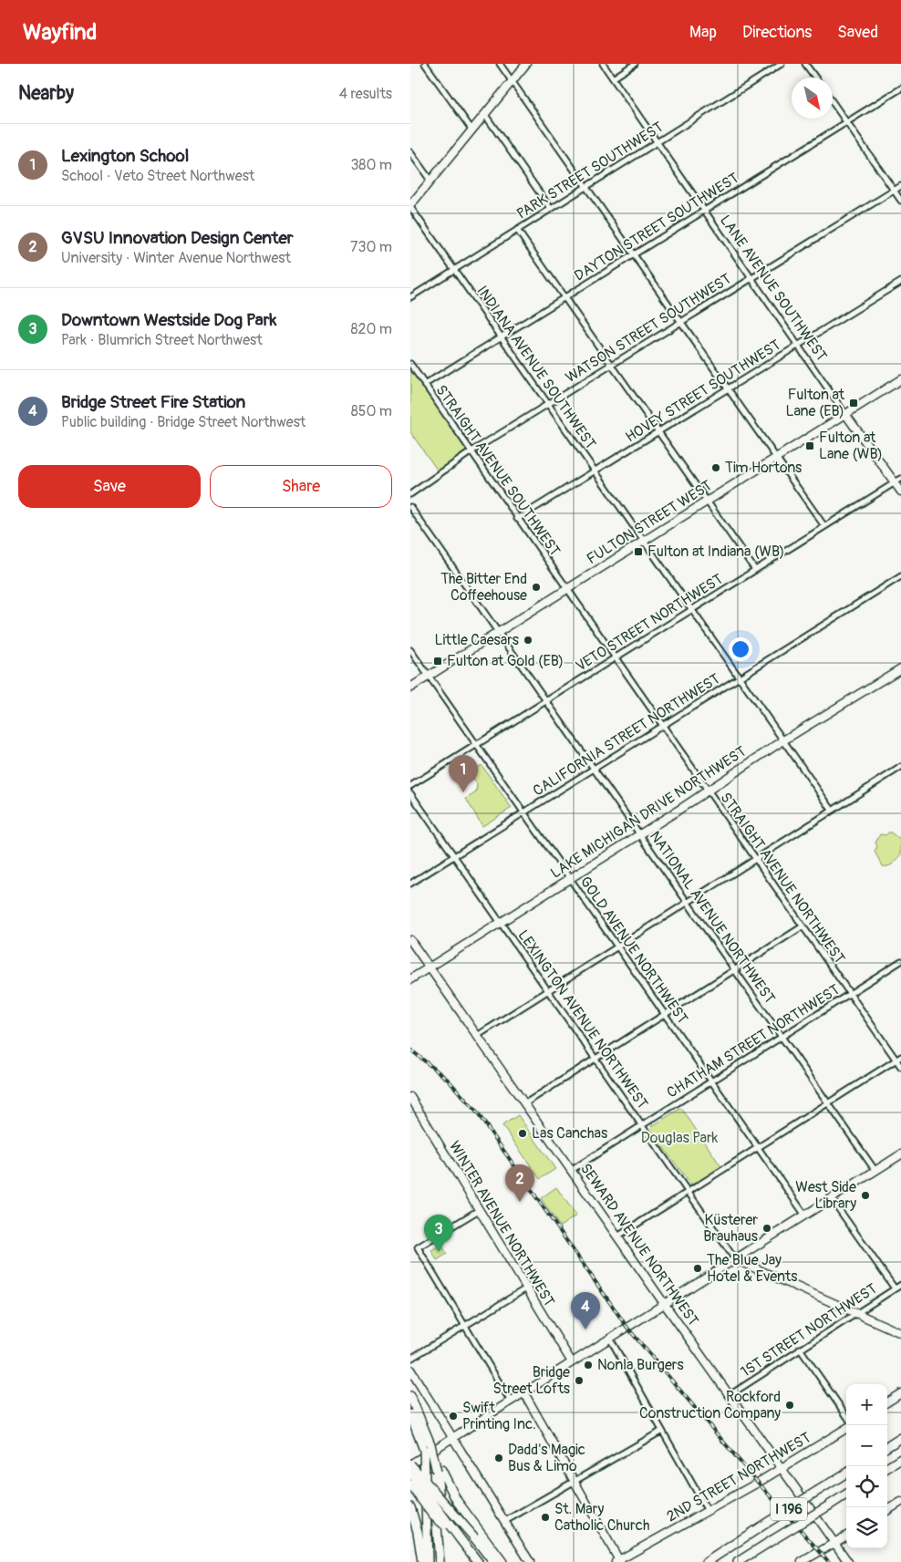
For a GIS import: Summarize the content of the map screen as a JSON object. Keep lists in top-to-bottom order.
{
  "streets": {
    "highway": ["I 196"],
    "street": [
      "PARK STREET SOUTHWEST",
      "DAYTON STREET SOUTHWEST",
      "LANE AVENUE SOUTHWEST",
      "WATSON STREET SOUTHWEST",
      "INDIANA AVENUE SOUTHWEST",
      "HOVEY STREET SOUTHWEST",
      "STRAIGHT AVENUE SOUTHWEST",
      "FULTON STREET WEST",
      "VETO STREET NORTHWEST",
      "CALIFORNIA STREET NORTHWEST",
      "LAKE MICHIGAN DRIVE NORTHWEST",
      "STRAIGHT AVENUE NORTHWEST",
      "NATIONAL AVENUE NORTHWEST",
      "GOLD AVENUE NORTHWEST",
      "LEXINGTON AVENUE NORTHWEST",
      "CHATHAM STREET NORTHWEST",
      "WINTER AVENUE NORTHWEST",
      "SEWARD AVENUE NORTHWEST",
      "1ST STREET NORTHWEST",
      "2ND STREET NORTHWEST"
    ]
  },
  "crossings": [
    ["PARK STREET SOUTHWEST", "LANE AVENUE SOUTHWEST"],
    ["PARK STREET SOUTHWEST", "INDIANA AVENUE SOUTHWEST"],
    ["DAYTON STREET SOUTHWEST", "LANE AVENUE SOUTHWEST"],
    ["DAYTON STREET SOUTHWEST", "INDIANA AVENUE SOUTHWEST"],
    ["DAYTON STREET SOUTHWEST", "STRAIGHT AVENUE SOUTHWEST"],
    ["LANE AVENUE SOUTHWEST", "WATSON STREET SOUTHWEST"],
    ["LANE AVENUE SOUTHWEST", "HOVEY STREET SOUTHWEST"],
    ["LANE AVENUE SOUTHWEST", "FULTON STREET WEST"],
    ["WATSON STREET SOUTHWEST", "INDIANA AVENUE SOUTHWEST"],
    ["WATSON STREET SOUTHWEST", "STRAIGHT AVENUE SOUTHWEST"],
    ["INDIANA AVENUE SOUTHWEST", "HOVEY STREET SOUTHWEST"],
    ["INDIANA AVENUE SOUTHWEST", "FULTON STREET WEST"],
    ["INDIANA AVENUE SOUTHWEST", "VETO STREET NORTHWEST"],
    ["INDIANA AVENUE SOUTHWEST", "CALIFORNIA STREET NORTHWEST"],
    ["INDIANA AVENUE SOUTHWEST", "LAKE MICHIGAN DRIVE NORTHWEST"],
    ["HOVEY STREET SOUTHWEST", "STRAIGHT AVENUE SOUTHWEST"],
    ["STRAIGHT AVENUE SOUTHWEST", "FULTON STREET WEST"],
    ["STRAIGHT AVENUE SOUTHWEST", "STRAIGHT AVENUE NORTHWEST"],
    ["FULTON STREET WEST", "STRAIGHT AVENUE NORTHWEST"],
    ["FULTON STREET WEST", "NATIONAL AVENUE NORTHWEST"],
    ["FULTON STREET WEST", "GOLD AVENUE NORTHWEST"],
    ["VETO STREET NORTHWEST", "STRAIGHT AVENUE NORTHWEST"],
    ["VETO STREET NORTHWEST", "NATIONAL AVENUE NORTHWEST"],
    ["VETO STREET NORTHWEST", "GOLD AVENUE NORTHWEST"],
    ["CALIFORNIA STREET NORTHWEST", "STRAIGHT AVENUE NORTHWEST"],
    ["CALIFORNIA STREET NORTHWEST", "NATIONAL AVENUE NORTHWEST"],
    ["CALIFORNIA STREET NORTHWEST", "GOLD AVENUE NORTHWEST"],
    ["CALIFORNIA STREET NORTHWEST", "LEXINGTON AVENUE NORTHWEST"],
    ["LAKE MICHIGAN DRIVE NORTHWEST", "STRAIGHT AVENUE NORTHWEST"],
    ["LAKE MICHIGAN DRIVE NORTHWEST", "NATIONAL AVENUE NORTHWEST"],
    ["LAKE MICHIGAN DRIVE NORTHWEST", "GOLD AVENUE NORTHWEST"],
    ["LAKE MICHIGAN DRIVE NORTHWEST", "LEXINGTON AVENUE NORTHWEST"],
    ["LAKE MICHIGAN DRIVE NORTHWEST", "SEWARD AVENUE NORTHWEST"],
    ["STRAIGHT AVENUE NORTHWEST", "CHATHAM STREET NORTHWEST"],
    ["NATIONAL AVENUE NORTHWEST", "CHATHAM STREET NORTHWEST"],
    ["GOLD AVENUE NORTHWEST", "CHATHAM STREET NORTHWEST"],
    ["LEXINGTON AVENUE NORTHWEST", "CHATHAM STREET NORTHWEST"],
    ["CHATHAM STREET NORTHWEST", "SEWARD AVENUE NORTHWEST"],
    ["SEWARD AVENUE NORTHWEST", "1ST STREET NORTHWEST"],
    ["SEWARD AVENUE NORTHWEST", "2ND STREET NORTHWEST"]
  ],
  "parks": ["Douglas Park"],
  "places": {
    "transit": [
      "Fulton at Lane (EB)",
      "Fulton at Lane (WB)",
      "Fulton at Indiana (WB)",
      "Fulton at Gold (EB)"
    ],
    "other": [
      "Tim Hortons",
      "The Bitter End Coffeehouse",
      "Little Caesars",
      "Las Canchas",
      "West Side Library",
      "Küsterer Brauhaus",
      "The Blue Jay Hotel & Events",
      "Nonla Burgers",
      "Bridge Street Lofts",
      "Rockford Construction Company",
      "Swift Printing Inc.",
      "Dadd's Magic Bus & Limo",
      "St. Mary Catholic Church"
    ]
  },
  "north": "bottom right",
  "page": {
    "header": "Wayfind",
    "nav": ["Map", "Directions", "Saved"],
    "heading": ["Nearby", "4 results"],
    "list": [
      {
        "mark": "1",
        "name": "Lexington School",
        "note": "School · Veto Street Northwest",
        "value": "380 m"
      },
      {
        "mark": "2",
        "name": "GVSU Innovation Design Center",
        "note": "University · Winter Avenue Northwest",
        "value": "730 m"
      },
      {
        "mark": "3",
        "name": "Downtown Westside Dog Park",
        "note": "Park · Blumrich Street Northwest",
        "value": "820 m"
      },
      {
        "mark": "4",
        "name": "Bridge Street Fire Station",
        "note": "Public building · Bridge Street Northwest",
        "value": "850 m"
      }
    ],
    "buttons": ["Save", "Share"],
    "pins": [
      "1",
      "2",
      "3",
      "4"
    ],
    "map_buttons": ["+", "−"]
  }
}
